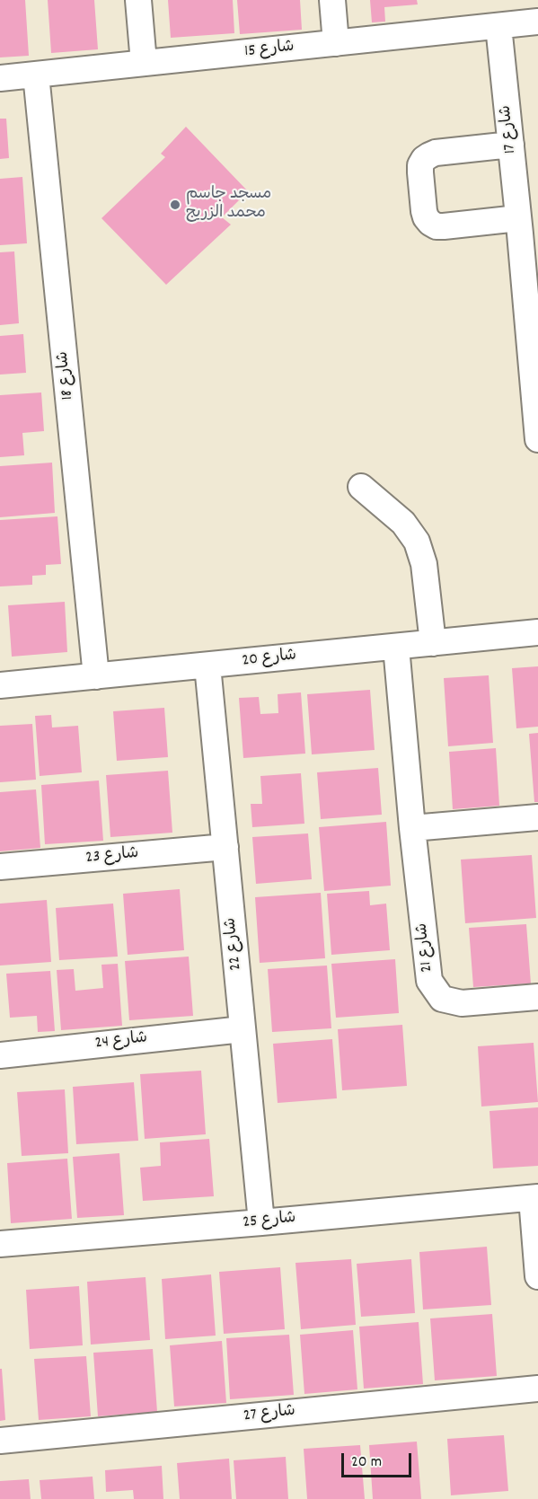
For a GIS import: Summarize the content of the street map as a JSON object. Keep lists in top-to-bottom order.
{
  "streets": {
    "street": [
      "شارع 15",
      "شارع 17",
      "شارع 18",
      "شارع 20",
      "شارع 23",
      "شارع 22",
      "شارع 21",
      "شارع 24",
      "شارع 25",
      "شارع 27"
    ]
  },
  "crossings": [
    ["شارع 15", "شارع 17"],
    ["شارع 15", "شارع 18"],
    ["شارع 18", "شارع 20"],
    ["شارع 20", "شارع 22"],
    ["شارع 20", "شارع 21"],
    ["شارع 23", "شارع 22"],
    ["شارع 22", "شارع 24"],
    ["شارع 22", "شارع 25"]
  ],
  "places": ["مسجد جاسم محمد الزريج"],
  "scale_bar": "20 m"
}
